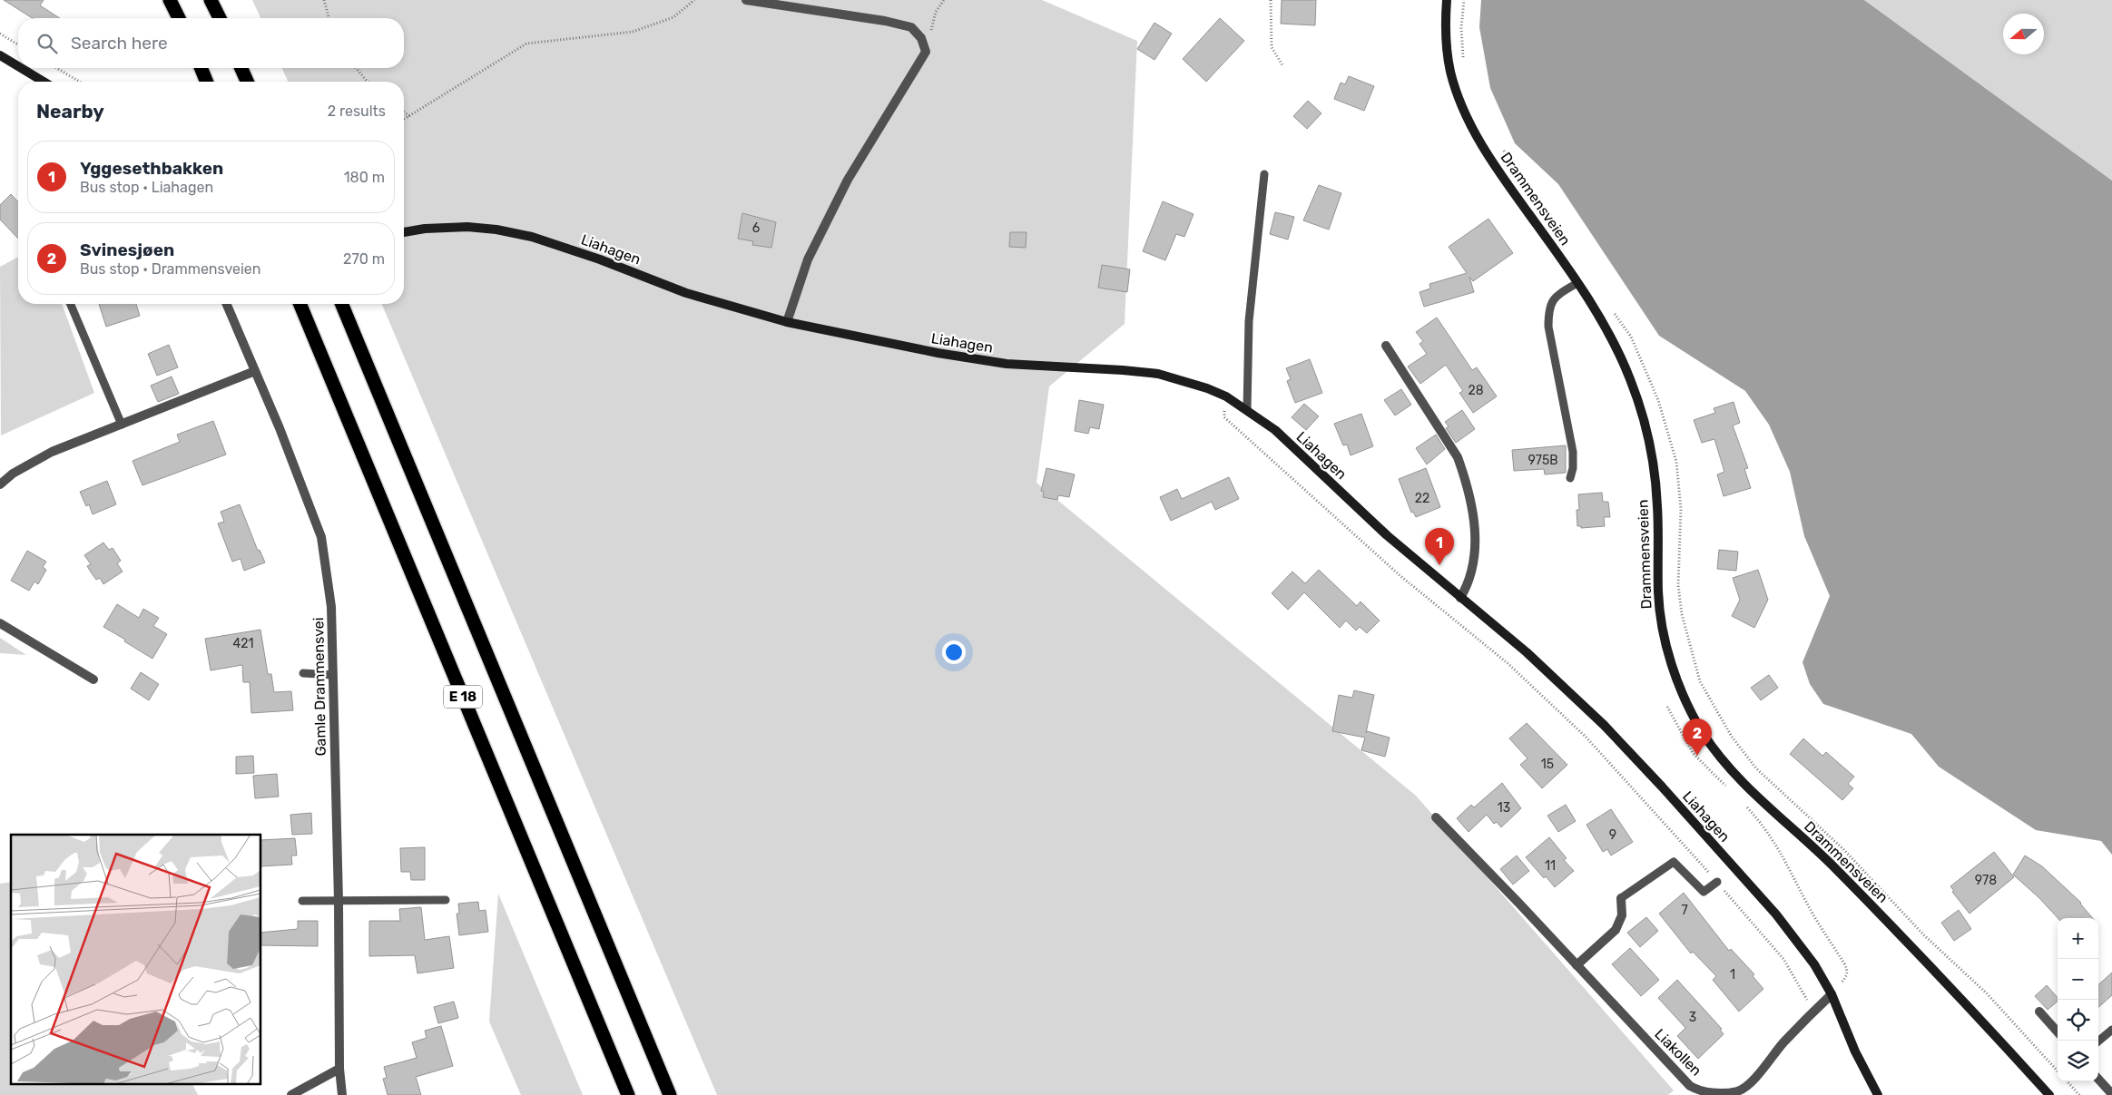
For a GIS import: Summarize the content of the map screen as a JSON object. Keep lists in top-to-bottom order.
{
  "streets": {
    "highway": ["E 18"],
    "main road": ["Drammensveien", "Liahagen"],
    "street": ["Gamle Drammensvei", "Liakollen"]
  },
  "crossings": [
    ["Liahagen", "Liakollen"]
  ],
  "house_numbers": [
    "6",
    "28",
    "975B",
    "22",
    "421",
    "15",
    "13",
    "9",
    "11",
    "978",
    "7",
    "1",
    "3"
  ],
  "north": "left",
  "page": {
    "search": "Search here",
    "heading": ["Nearby", "2 results"],
    "list": [
      {
        "mark": "1",
        "name": "Yggesethbakken",
        "note": "Bus stop · Liahagen",
        "value": "180 m"
      },
      {
        "mark": "2",
        "name": "Svinesjøen",
        "note": "Bus stop · Drammensveien",
        "value": "270 m"
      }
    ],
    "pins": ["1", "2"],
    "map_buttons": ["+", "−"]
  }
}
